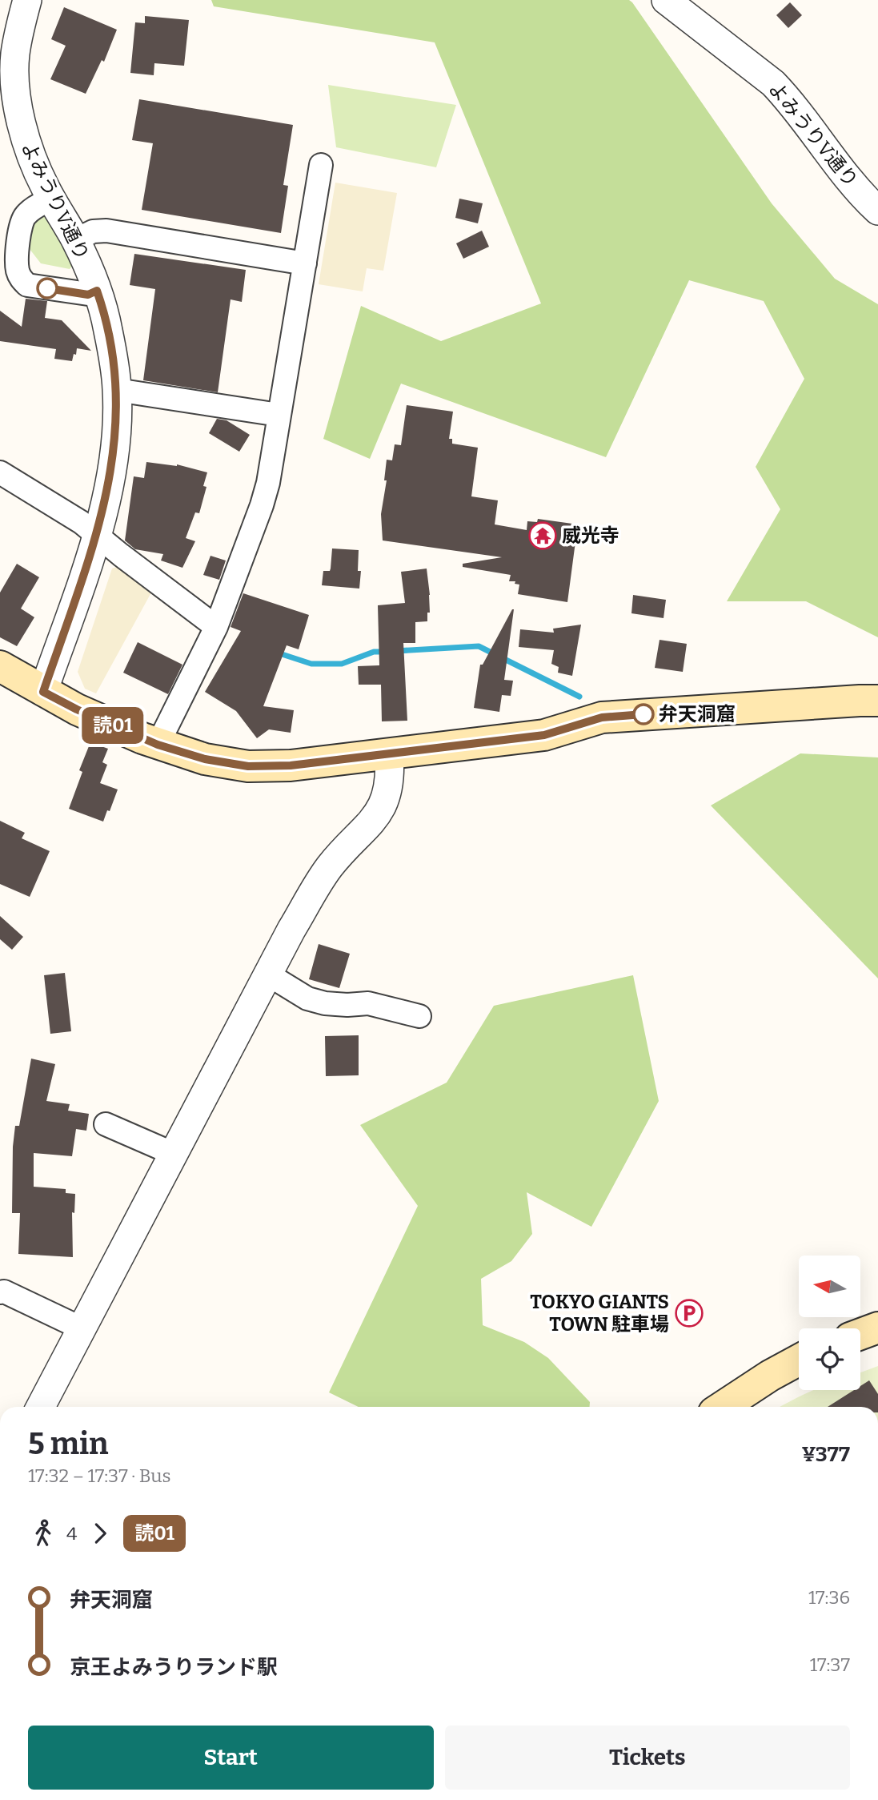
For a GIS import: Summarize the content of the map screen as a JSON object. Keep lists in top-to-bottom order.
{
  "streets": {
    "street": ["よみうりV通り"]
  },
  "places": {
    "temple": ["威光寺"],
    "other": ["弁天洞窟"],
    "parking": ["TOKYO GIANTS TOWN 駐車場"]
  },
  "lines": ["bus line 読01"],
  "north": "left",
  "page": {
    "on_map": "読01",
    "heading": ["5 min", "17:32 – 17:37 · Bus", "¥377"],
    "legs": ["4", "読01"],
    "list": [
      {
        "name": "弁天洞窟",
        "value": "17:36"
      },
      {
        "name": "京王よみうりランド駅",
        "value": "17:37"
      }
    ],
    "buttons": ["Start", "Tickets"]
  }
}
